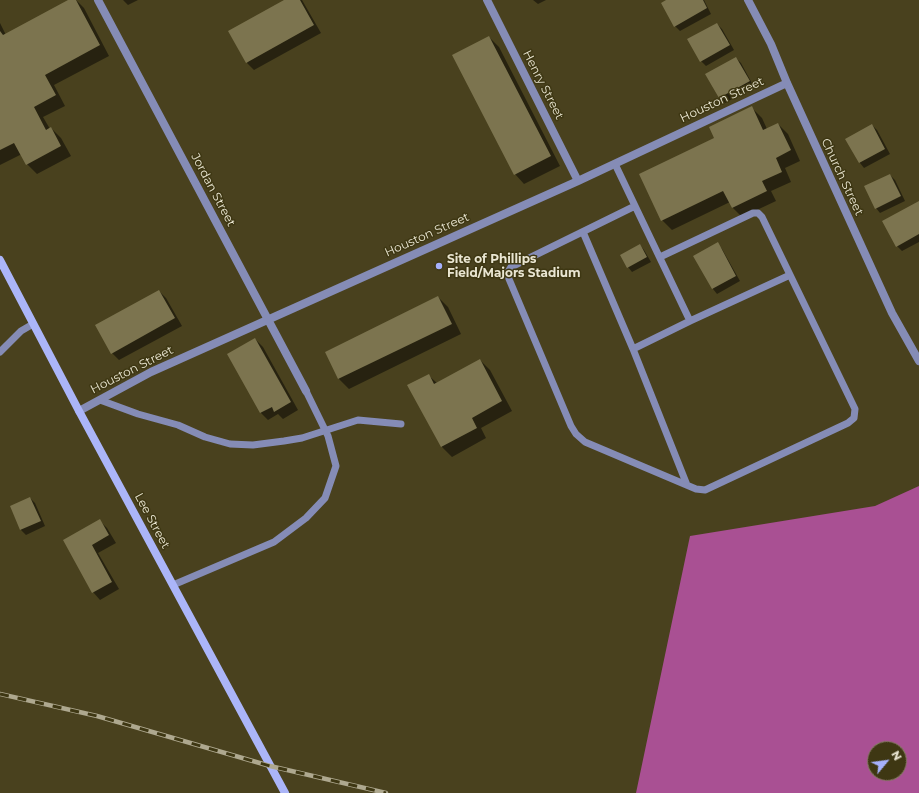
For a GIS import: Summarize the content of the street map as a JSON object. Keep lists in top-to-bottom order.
{
  "streets": {
    "main road": ["Lee Street"],
    "street": [
      "Henry Street",
      "Houston Street",
      "Church Street",
      "Jordan Street"
    ]
  },
  "crossings": [
    ["Henry Street", "Houston Street"],
    ["Houston Street", "Church Street"],
    ["Houston Street", "Jordan Street"],
    ["Houston Street", "Lee Street"]
  ],
  "places": ["Site of Phillips Field/Majors Stadium"],
  "north": "top right"
}
